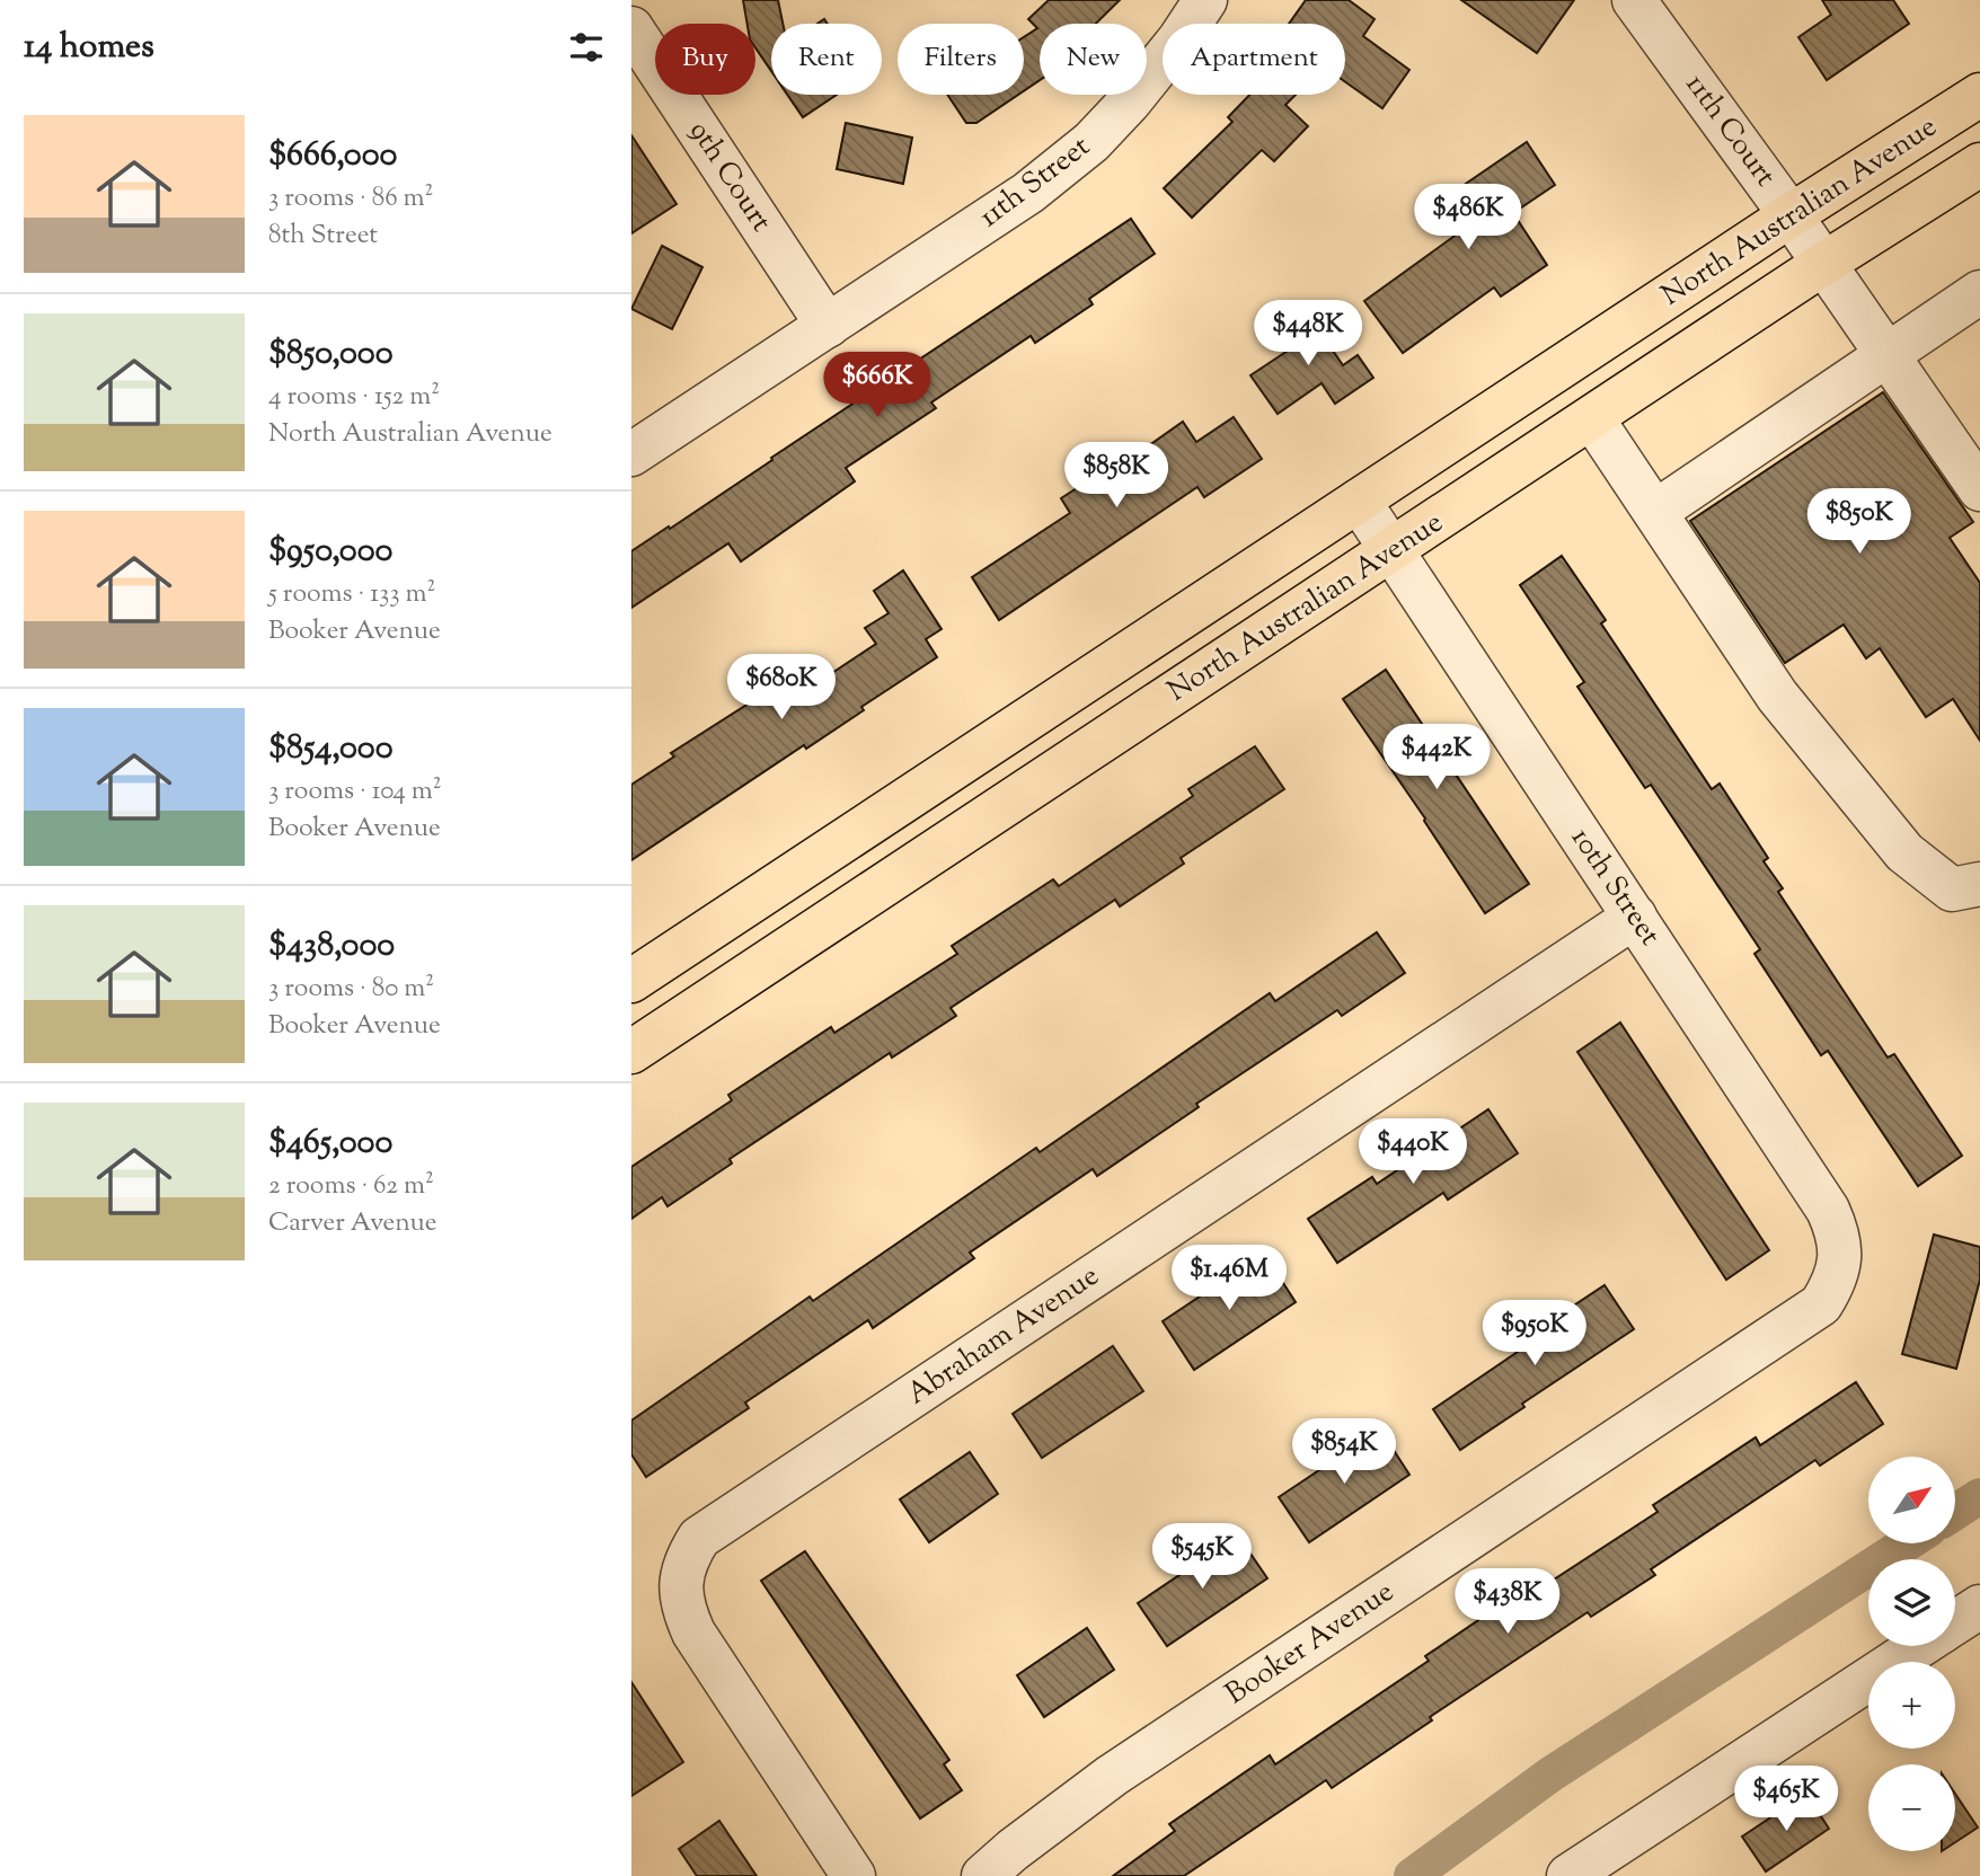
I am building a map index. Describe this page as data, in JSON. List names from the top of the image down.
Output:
{
  "streets": {
    "main road": ["North Australian Avenue"],
    "street": [
      "11th Court",
      "9th Court",
      "11th Street",
      "10th Street",
      "Abraham Avenue",
      "Booker Avenue"
    ]
  },
  "crossings": [
    ["11th Court", "North Australian Avenue"],
    ["9th Court", "11th Street"],
    ["North Australian Avenue", "10th Street"],
    ["10th Street", "Abraham Avenue"],
    ["10th Street", "Booker Avenue"]
  ],
  "north": "top right",
  "page": {
    "heading": "14 homes",
    "chip": [
      "Buy",
      "Rent",
      "Filters",
      "New",
      "Apartment"
    ],
    "list": [
      {
        "name": "$666,000",
        "note": "3 rooms · 86 m² · 8th Street"
      },
      {
        "name": "$850,000",
        "note": "4 rooms · 152 m² · North Australian Avenue"
      },
      {
        "name": "$950,000",
        "note": "5 rooms · 133 m² · Booker Avenue"
      },
      {
        "name": "$854,000",
        "note": "3 rooms · 104 m² · Booker Avenue"
      },
      {
        "name": "$438,000",
        "note": "3 rooms · 80 m² · Booker Avenue"
      },
      {
        "name": "$465,000",
        "note": "2 rooms · 62 m² · Carver Avenue"
      }
    ],
    "price": [
      "$486K",
      "$448K",
      "$666K",
      "$858K",
      "$850K",
      "$680K",
      "$442K",
      "$440K",
      "$1.46M",
      "$950K",
      "$854K",
      "$545K",
      "$438K",
      "$465K"
    ],
    "map_buttons": ["+", "−"]
  }
}
